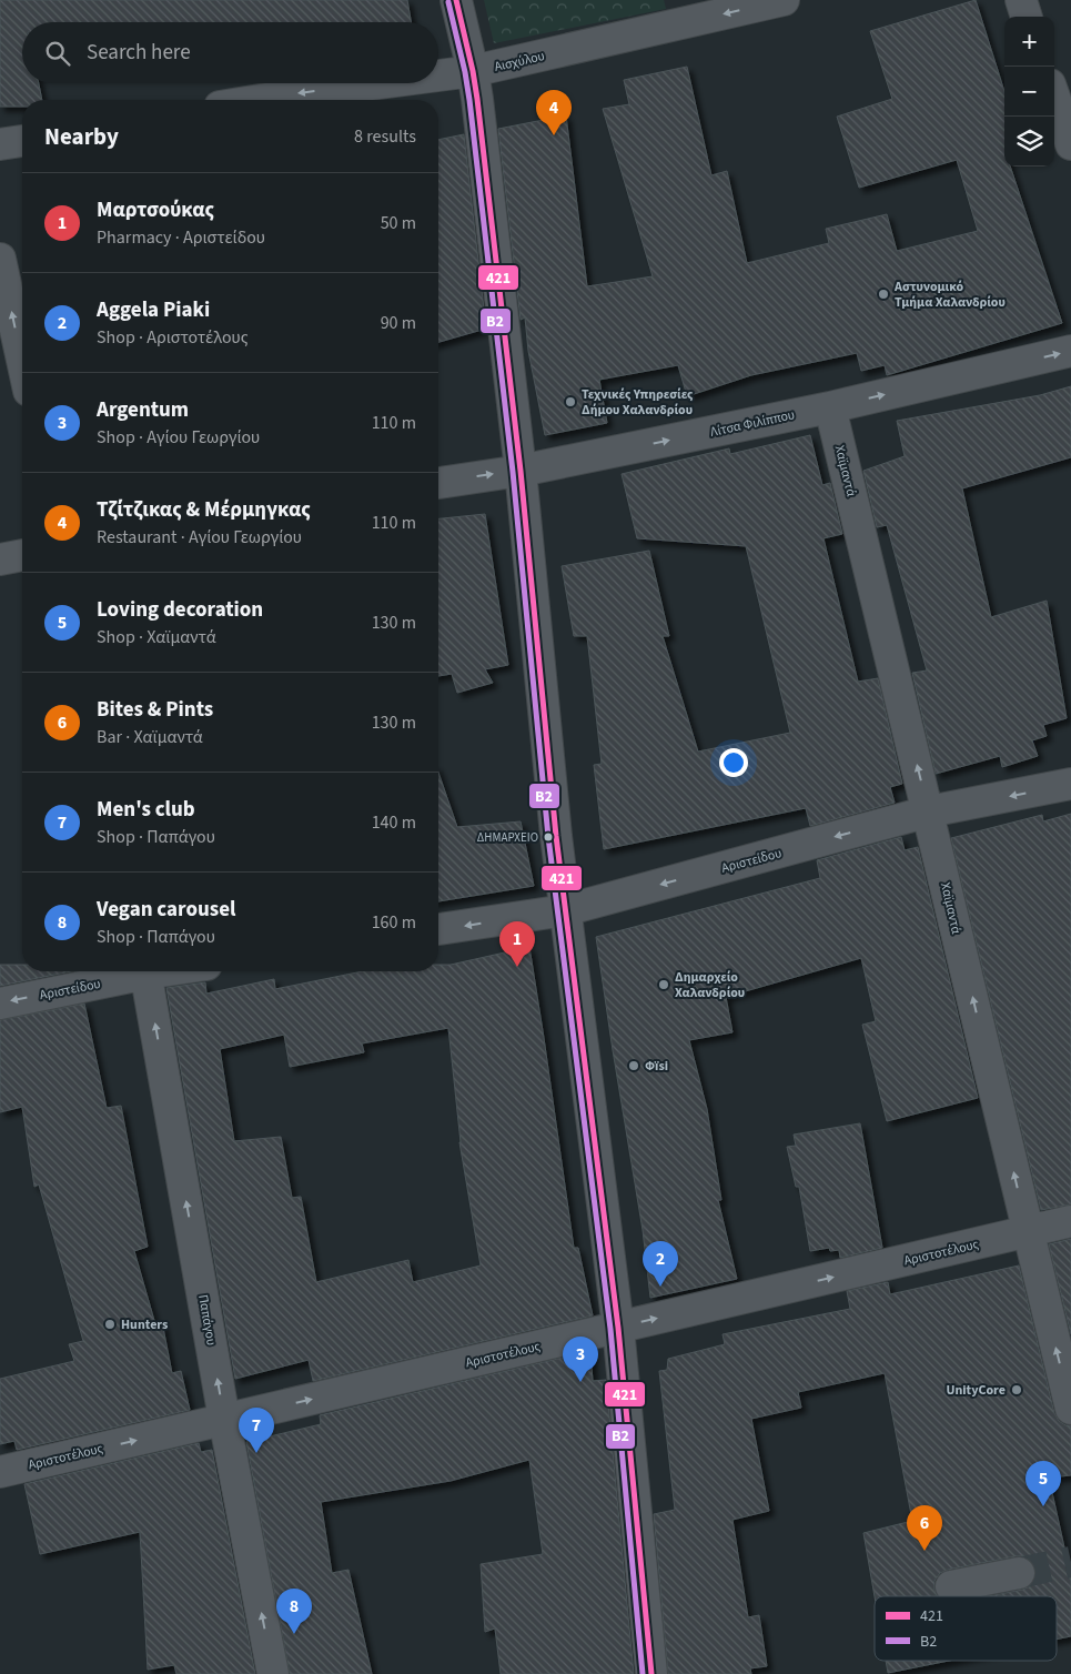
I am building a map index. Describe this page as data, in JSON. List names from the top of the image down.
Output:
{
  "streets": {
    "street": [
      "Αισχύλου",
      "Λίτσα Φιλίππου",
      "Χαϊμαντά",
      "Αριστείδου",
      "Αριστοτέλους",
      "Παπάγου"
    ]
  },
  "crossings": [
    ["Λίτσα Φιλίππου", "Χαϊμαντά"],
    ["Χαϊμαντά", "Αριστείδου"],
    ["Χαϊμαντά", "Αριστοτέλους"],
    ["Αριστοτέλους", "Παπάγου"]
  ],
  "one_way": [
    "Αισχύλου",
    "Λίτσα Φιλίππου",
    "Χαϊμαντά",
    "Αριστείδου",
    "Αριστοτέλους",
    "Παπάγου"
  ],
  "places": [
    "Αστυνομικό Τμήμα Χαλανδρίου",
    "Τεχνικές Υπηρεσίες Δήμου Χαλανδρίου",
    "ΔΗΜΑΡΧΕΙΟ",
    "Δημαρχείο Χαλανδρίου",
    "Φïsi",
    "Hunters",
    "UnityCore"
  ],
  "lines": ["transit line 421", "transit line Β2"],
  "legend": ["421", "Β2"],
  "page": {
    "map_buttons": ["+", "−"],
    "search": "Search here",
    "pins": [
      "4",
      "1",
      "2",
      "3",
      "7",
      "5",
      "6",
      "8"
    ],
    "heading": ["Nearby", "8 results"],
    "list": [
      {
        "mark": "1",
        "name": "Μαρτσούκας",
        "note": "Pharmacy · Αριστείδου",
        "value": "50 m"
      },
      {
        "mark": "2",
        "name": "Aggela Piaki",
        "note": "Shop · Αριστοτέλους",
        "value": "90 m"
      },
      {
        "mark": "3",
        "name": "Argentum",
        "note": "Shop · Αγίου Γεωργίου",
        "value": "110 m"
      },
      {
        "mark": "4",
        "name": "Τζίτζικας & Μέρμηγκας",
        "note": "Restaurant · Αγίου Γεωργίου",
        "value": "110 m"
      },
      {
        "mark": "5",
        "name": "Loving decoration",
        "note": "Shop · Χαϊμαντά",
        "value": "130 m"
      },
      {
        "mark": "6",
        "name": "Bites & Pints",
        "note": "Bar · Χαϊμαντά",
        "value": "130 m"
      },
      {
        "mark": "7",
        "name": "Men's club",
        "note": "Shop · Παπάγου",
        "value": "140 m"
      },
      {
        "mark": "8",
        "name": "Vegan carousel",
        "note": "Shop · Παπάγου",
        "value": "160 m"
      }
    ]
  }
}
